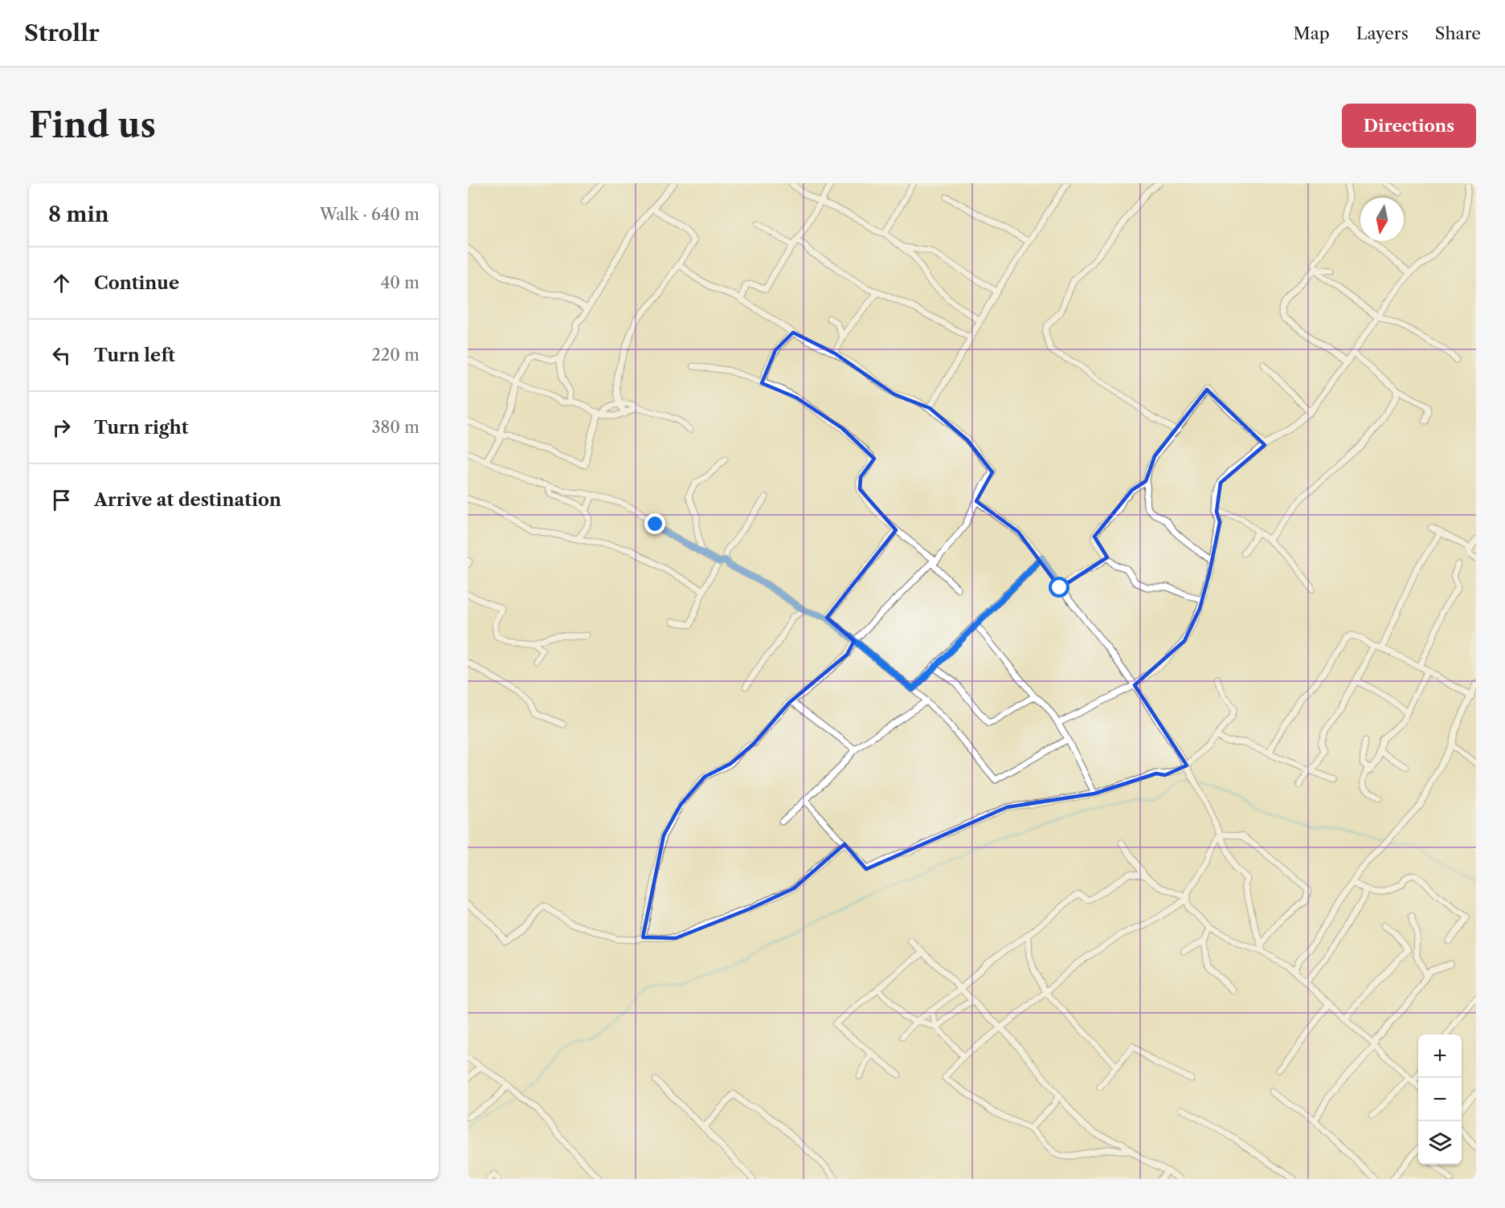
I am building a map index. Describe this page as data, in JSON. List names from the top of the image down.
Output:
{
  "north": "bottom",
  "page": {
    "header": "Strollr",
    "nav": ["Map", "Layers", "Share"],
    "buttons": "Directions",
    "title": "Find us",
    "heading": ["8 min", "Walk · 640 m"],
    "list": [
      ["Continue", "40 m"],
      ["Turn left", "220 m"],
      ["Turn right", "380 m"],
      "Arrive at destination"
    ],
    "map_buttons": ["+", "−"]
  }
}
